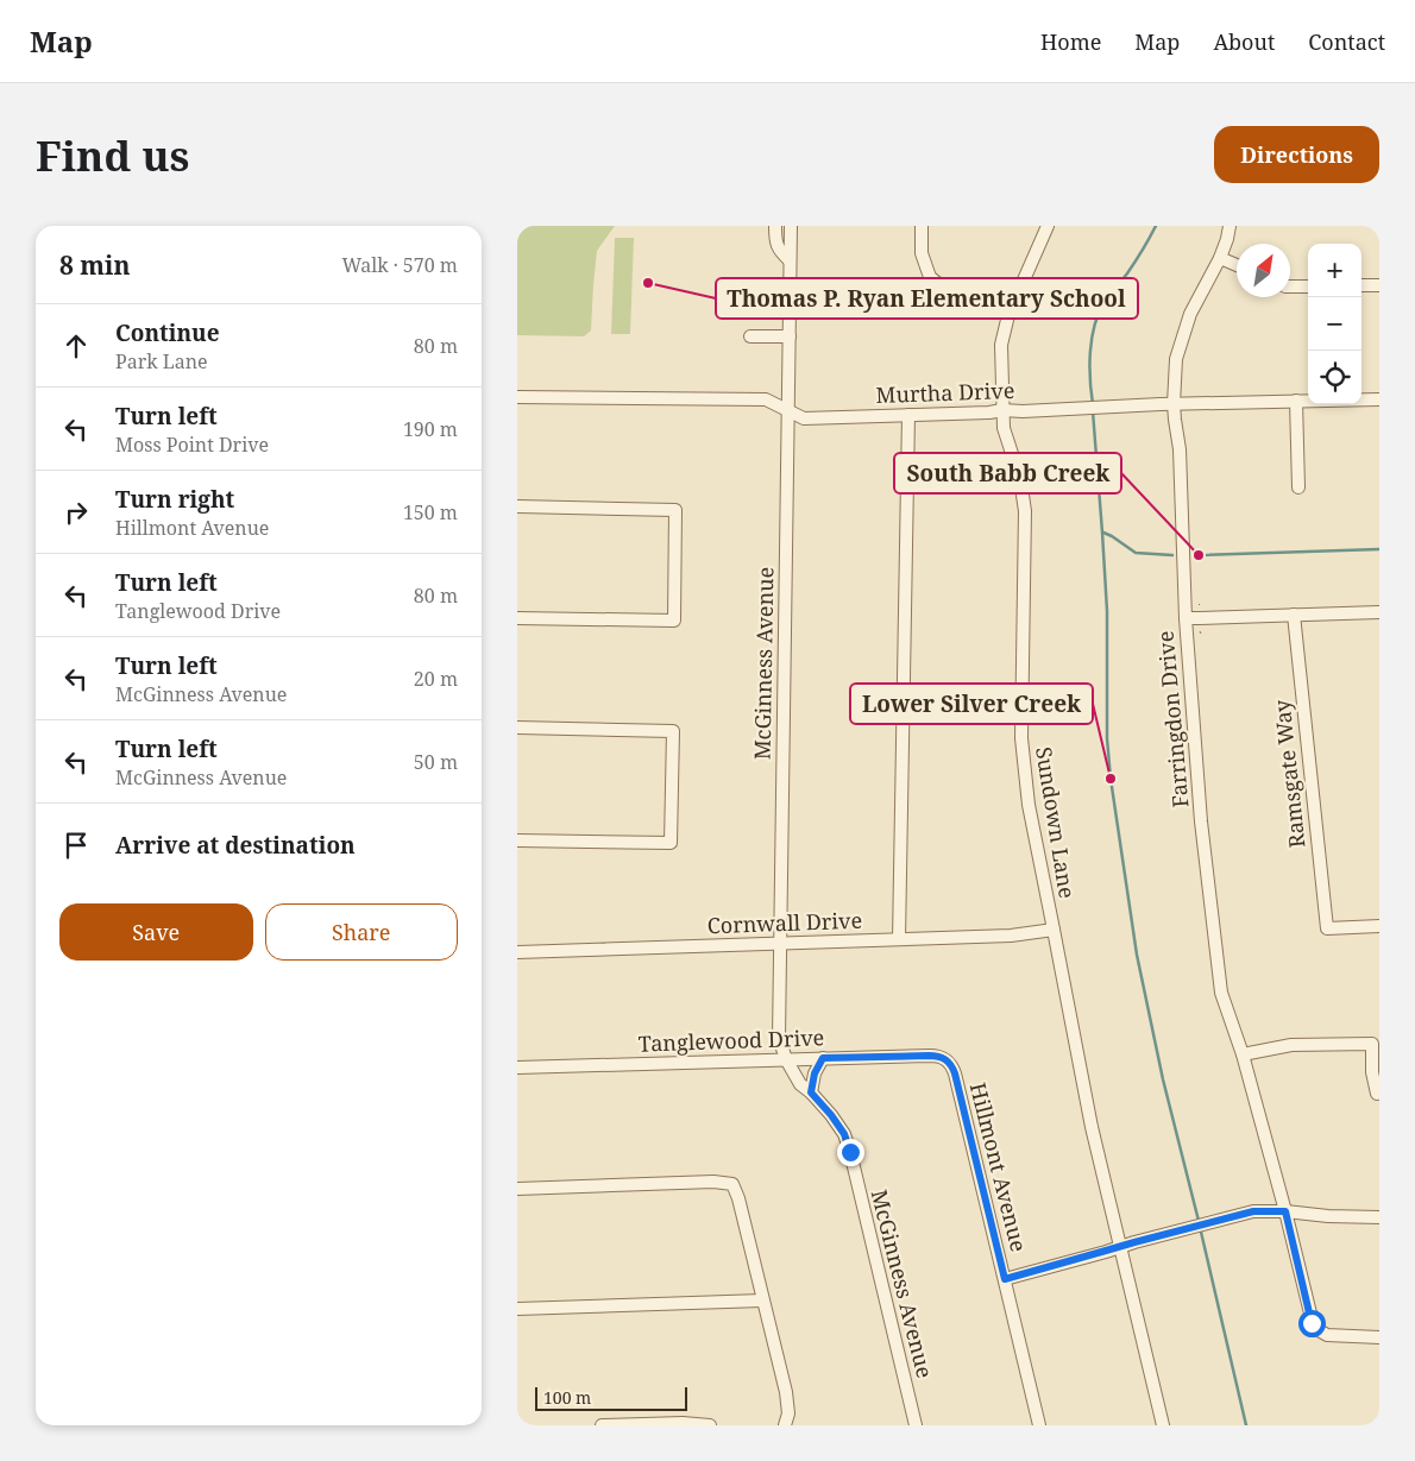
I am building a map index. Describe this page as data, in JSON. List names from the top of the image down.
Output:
{
  "streets": {
    "street": [
      "Murtha Drive",
      "McGinness Avenue",
      "Farringdon Drive",
      "Ramsgate Way",
      "Sundown Lane",
      "Cornwall Drive",
      "Tanglewood Drive",
      "Hillmont Avenue"
    ]
  },
  "crossings": [
    ["Murtha Drive", "McGinness Avenue"],
    ["Murtha Drive", "Farringdon Drive"],
    ["Murtha Drive", "Sundown Lane"],
    ["McGinness Avenue", "Cornwall Drive"],
    ["McGinness Avenue", "Tanglewood Drive"],
    ["Sundown Lane", "Cornwall Drive"],
    ["Tanglewood Drive", "Hillmont Avenue"]
  ],
  "places": ["Thomas P. Ryan Elementary School", "South Babb Creek", "Lower Silver Creek"],
  "scale_bar": "100 m",
  "north": "top right",
  "page": {
    "header": "Map",
    "nav": [
      "Home",
      "Map",
      "About",
      "Contact"
    ],
    "buttons": [
      "Directions",
      ["Save", "Share"]
    ],
    "title": "Find us",
    "heading": ["8 min", "Walk · 570 m"],
    "map_buttons": ["+", "−"],
    "list": [
      ["Continue", "Park Lane", "80 m"],
      ["Turn left", "Moss Point Drive", "190 m"],
      ["Turn right", "Hillmont Avenue", "150 m"],
      ["Turn left", "Tanglewood Drive", "80 m"],
      ["Turn left", "McGinness Avenue", "20 m"],
      ["Turn left", "McGinness Avenue", "50 m"],
      "Arrive at destination"
    ],
    "scale": "100 m"
  }
}
